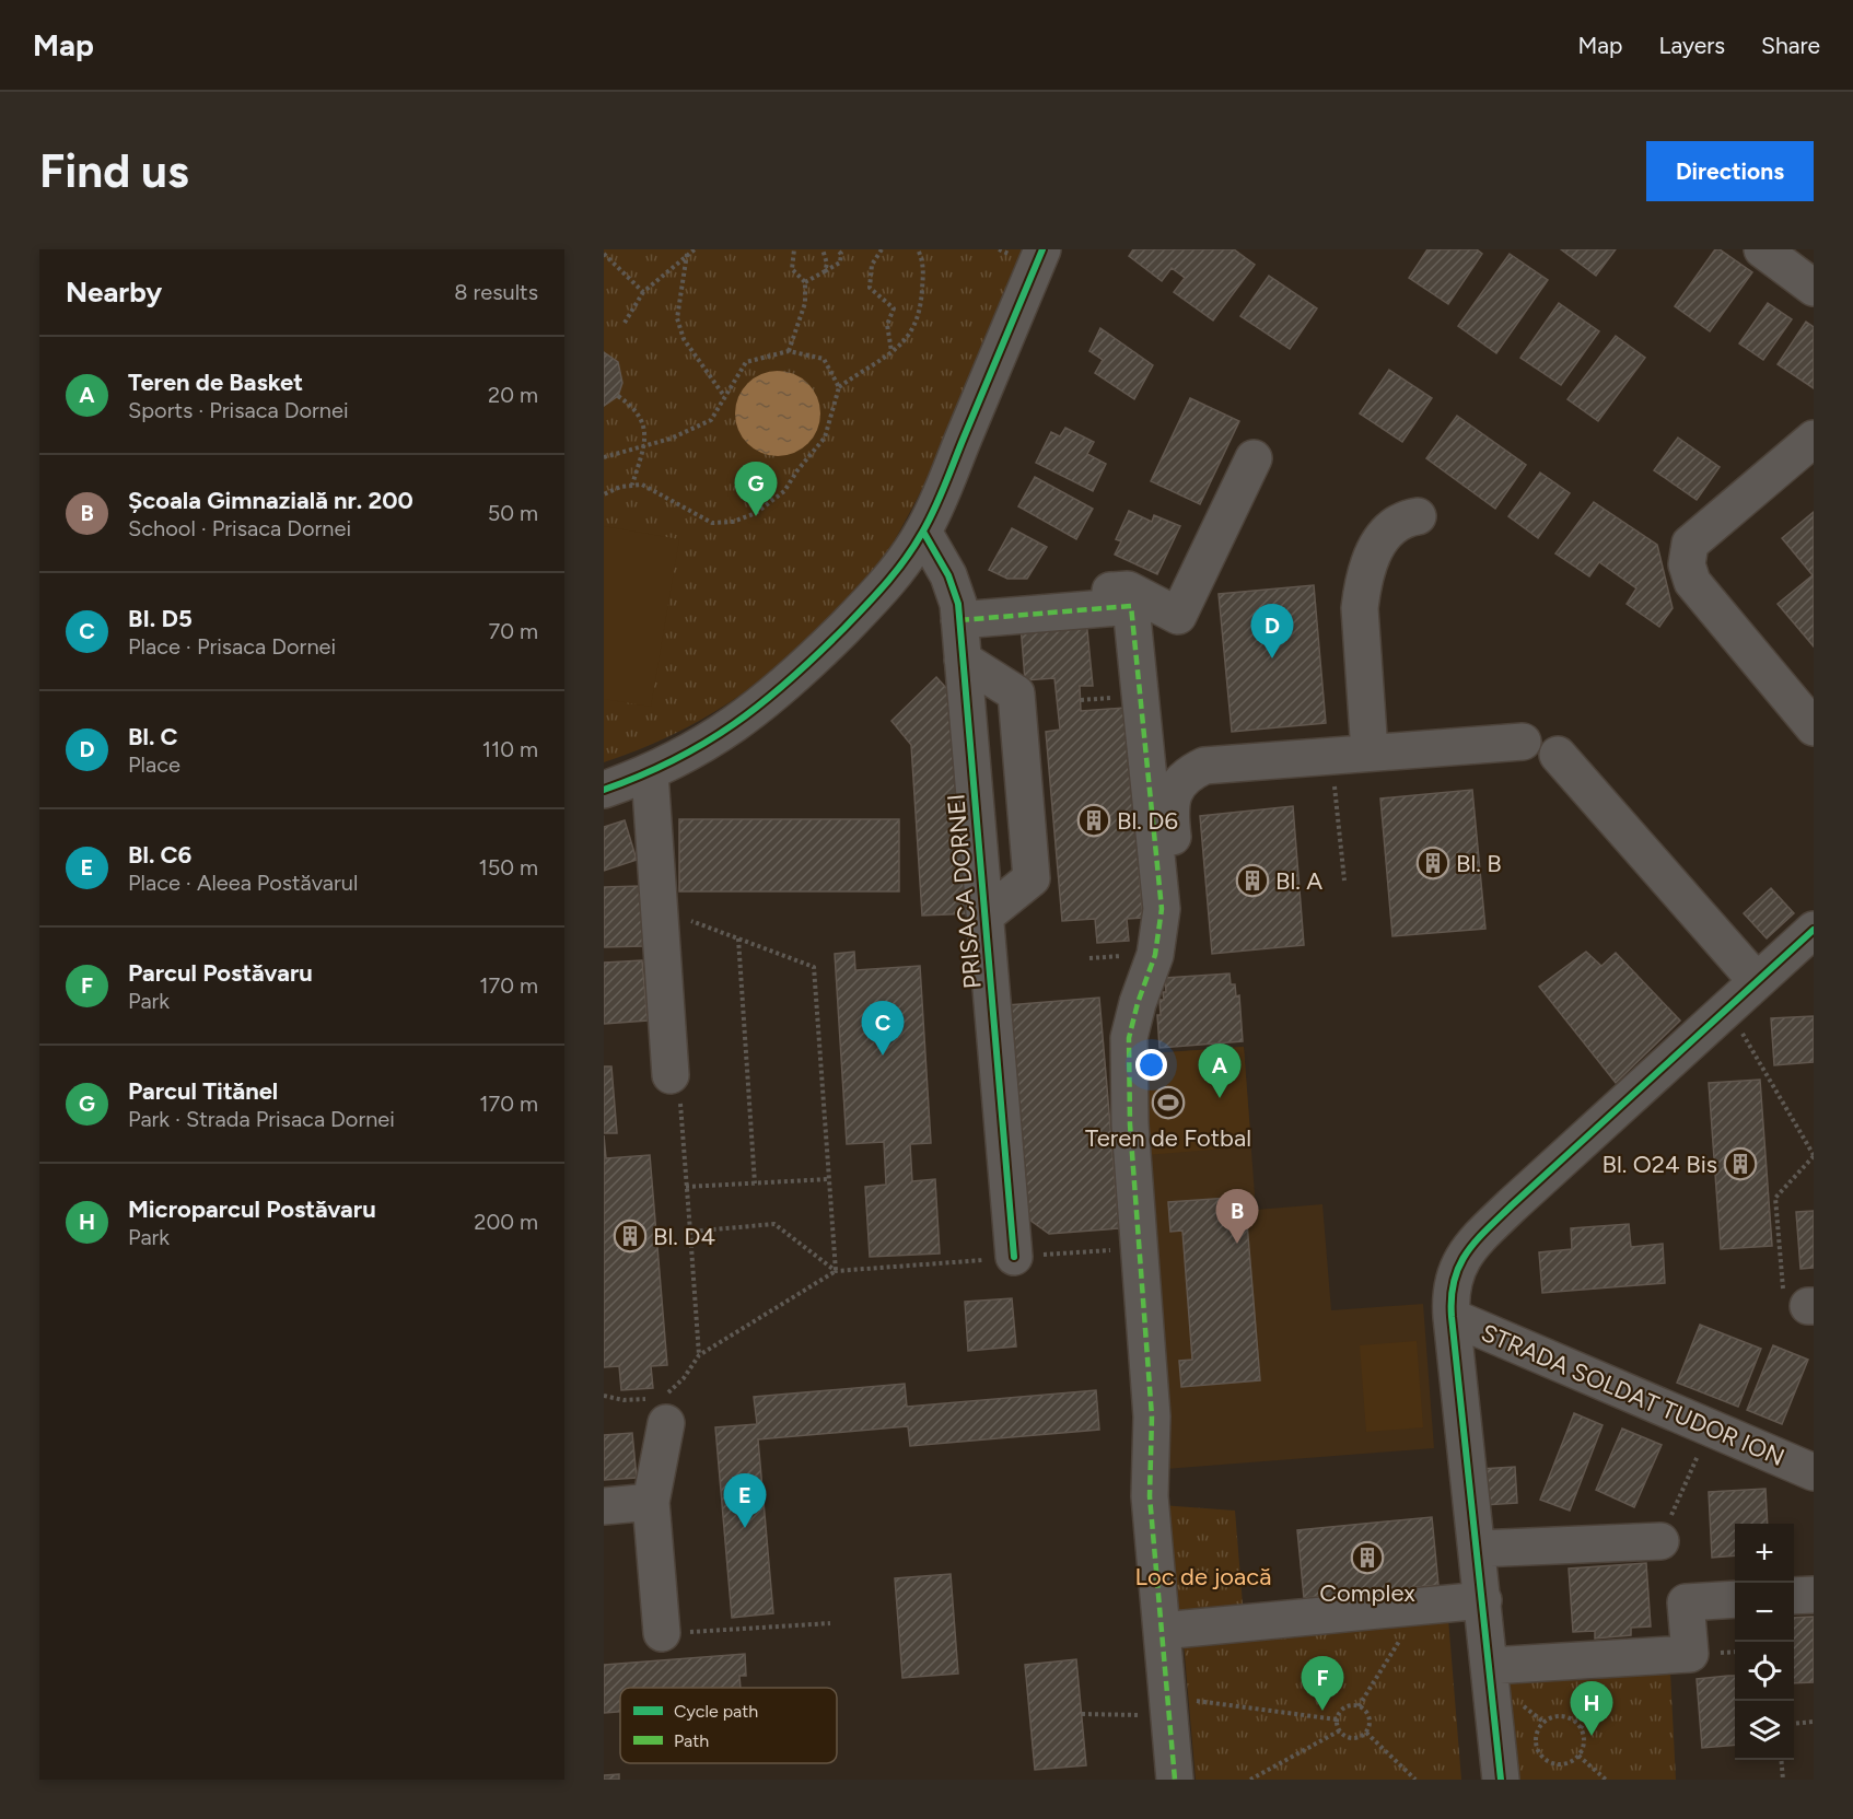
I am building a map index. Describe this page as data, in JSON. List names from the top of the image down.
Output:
{
  "streets": {
    "street": ["PRISACA DORNEI", "STRADA SOLDAT TUDOR ION"]
  },
  "parks": ["Loc de joacă"],
  "places": {
    "building": [
      "Bl. D6",
      "Bl. B",
      "Bl. A",
      "Bl. O24 Bis",
      "Bl. D4",
      "Complex"
    ],
    "sports": ["Teren de Fotbal"]
  },
  "legend": ["Cycle path", "Path"],
  "page": {
    "header": "Map",
    "nav": ["Map", "Layers", "Share"],
    "buttons": "Directions",
    "title": "Find us",
    "heading": ["Nearby", "8 results"],
    "list": [
      {
        "mark": "A",
        "name": "Teren de Basket",
        "note": "Sports · Prisaca Dornei",
        "value": "20 m"
      },
      {
        "mark": "B",
        "name": "Școala Gimnazială nr. 200",
        "note": "School · Prisaca Dornei",
        "value": "50 m"
      },
      {
        "mark": "C",
        "name": "BI. D5",
        "note": "Place · Prisaca Dornei",
        "value": "70 m"
      },
      {
        "mark": "D",
        "name": "Bl. C",
        "note": "Place",
        "value": "110 m"
      },
      {
        "mark": "E",
        "name": "Bl. C6",
        "note": "Place · Aleea Postăvarul",
        "value": "150 m"
      },
      {
        "mark": "F",
        "name": "Parcul Postăvaru",
        "note": "Park",
        "value": "170 m"
      },
      {
        "mark": "G",
        "name": "Parcul Titănel",
        "note": "Park · Strada Prisaca Dornei",
        "value": "170 m"
      },
      {
        "mark": "H",
        "name": "Microparcul Postăvaru",
        "note": "Park",
        "value": "200 m"
      }
    ],
    "pins": [
      "G",
      "D",
      "C",
      "A",
      "B",
      "E",
      "F",
      "H"
    ],
    "map_buttons": ["+", "−"]
  }
}
